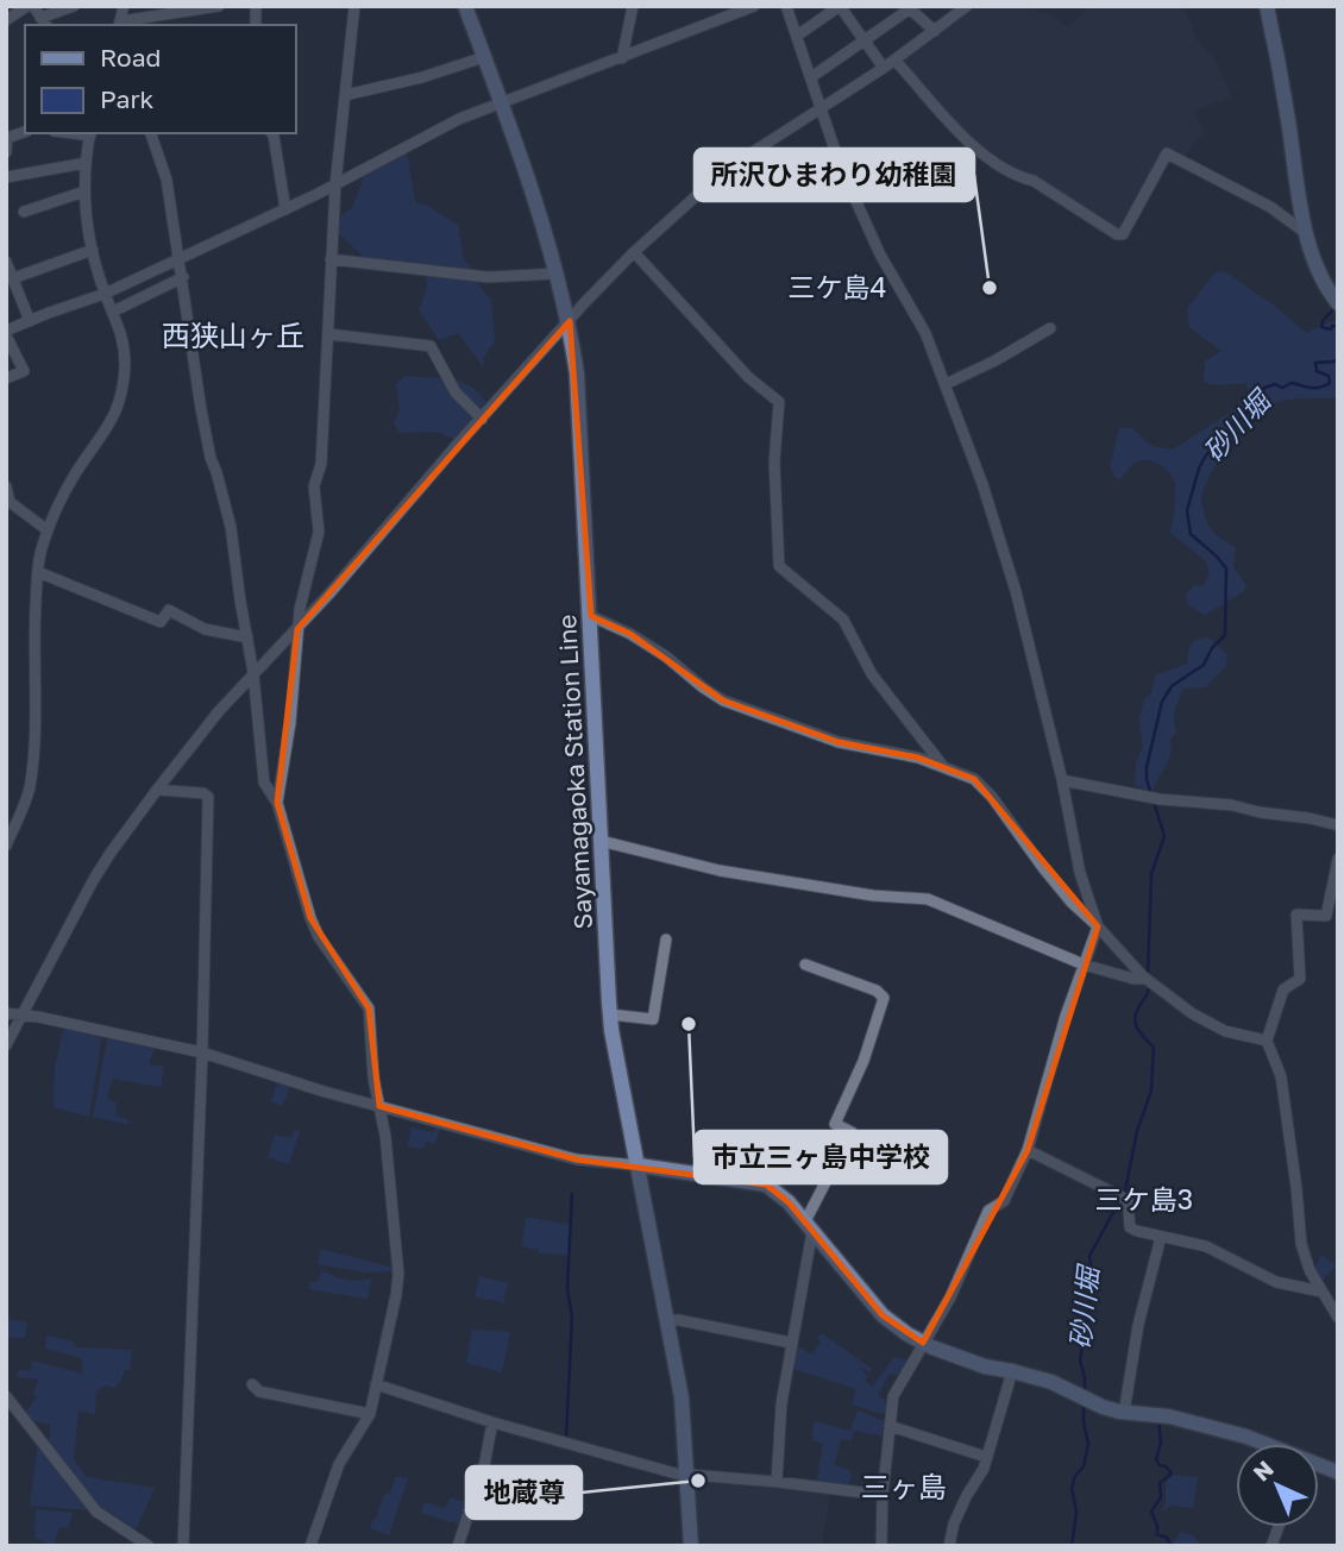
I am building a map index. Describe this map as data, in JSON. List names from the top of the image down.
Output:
{
  "streets": {
    "main road": ["Sayamagaoka Station Line"]
  },
  "districts": [
    "三ケ島4",
    "西狭山ヶ丘",
    "三ケ島3",
    "三ヶ島"
  ],
  "water": ["砂川堀"],
  "places": ["所沢ひまわり幼稚園", "市立三ヶ島中学校", "地蔵尊"],
  "legend": ["Road", "Park"],
  "north": "top left"
}
